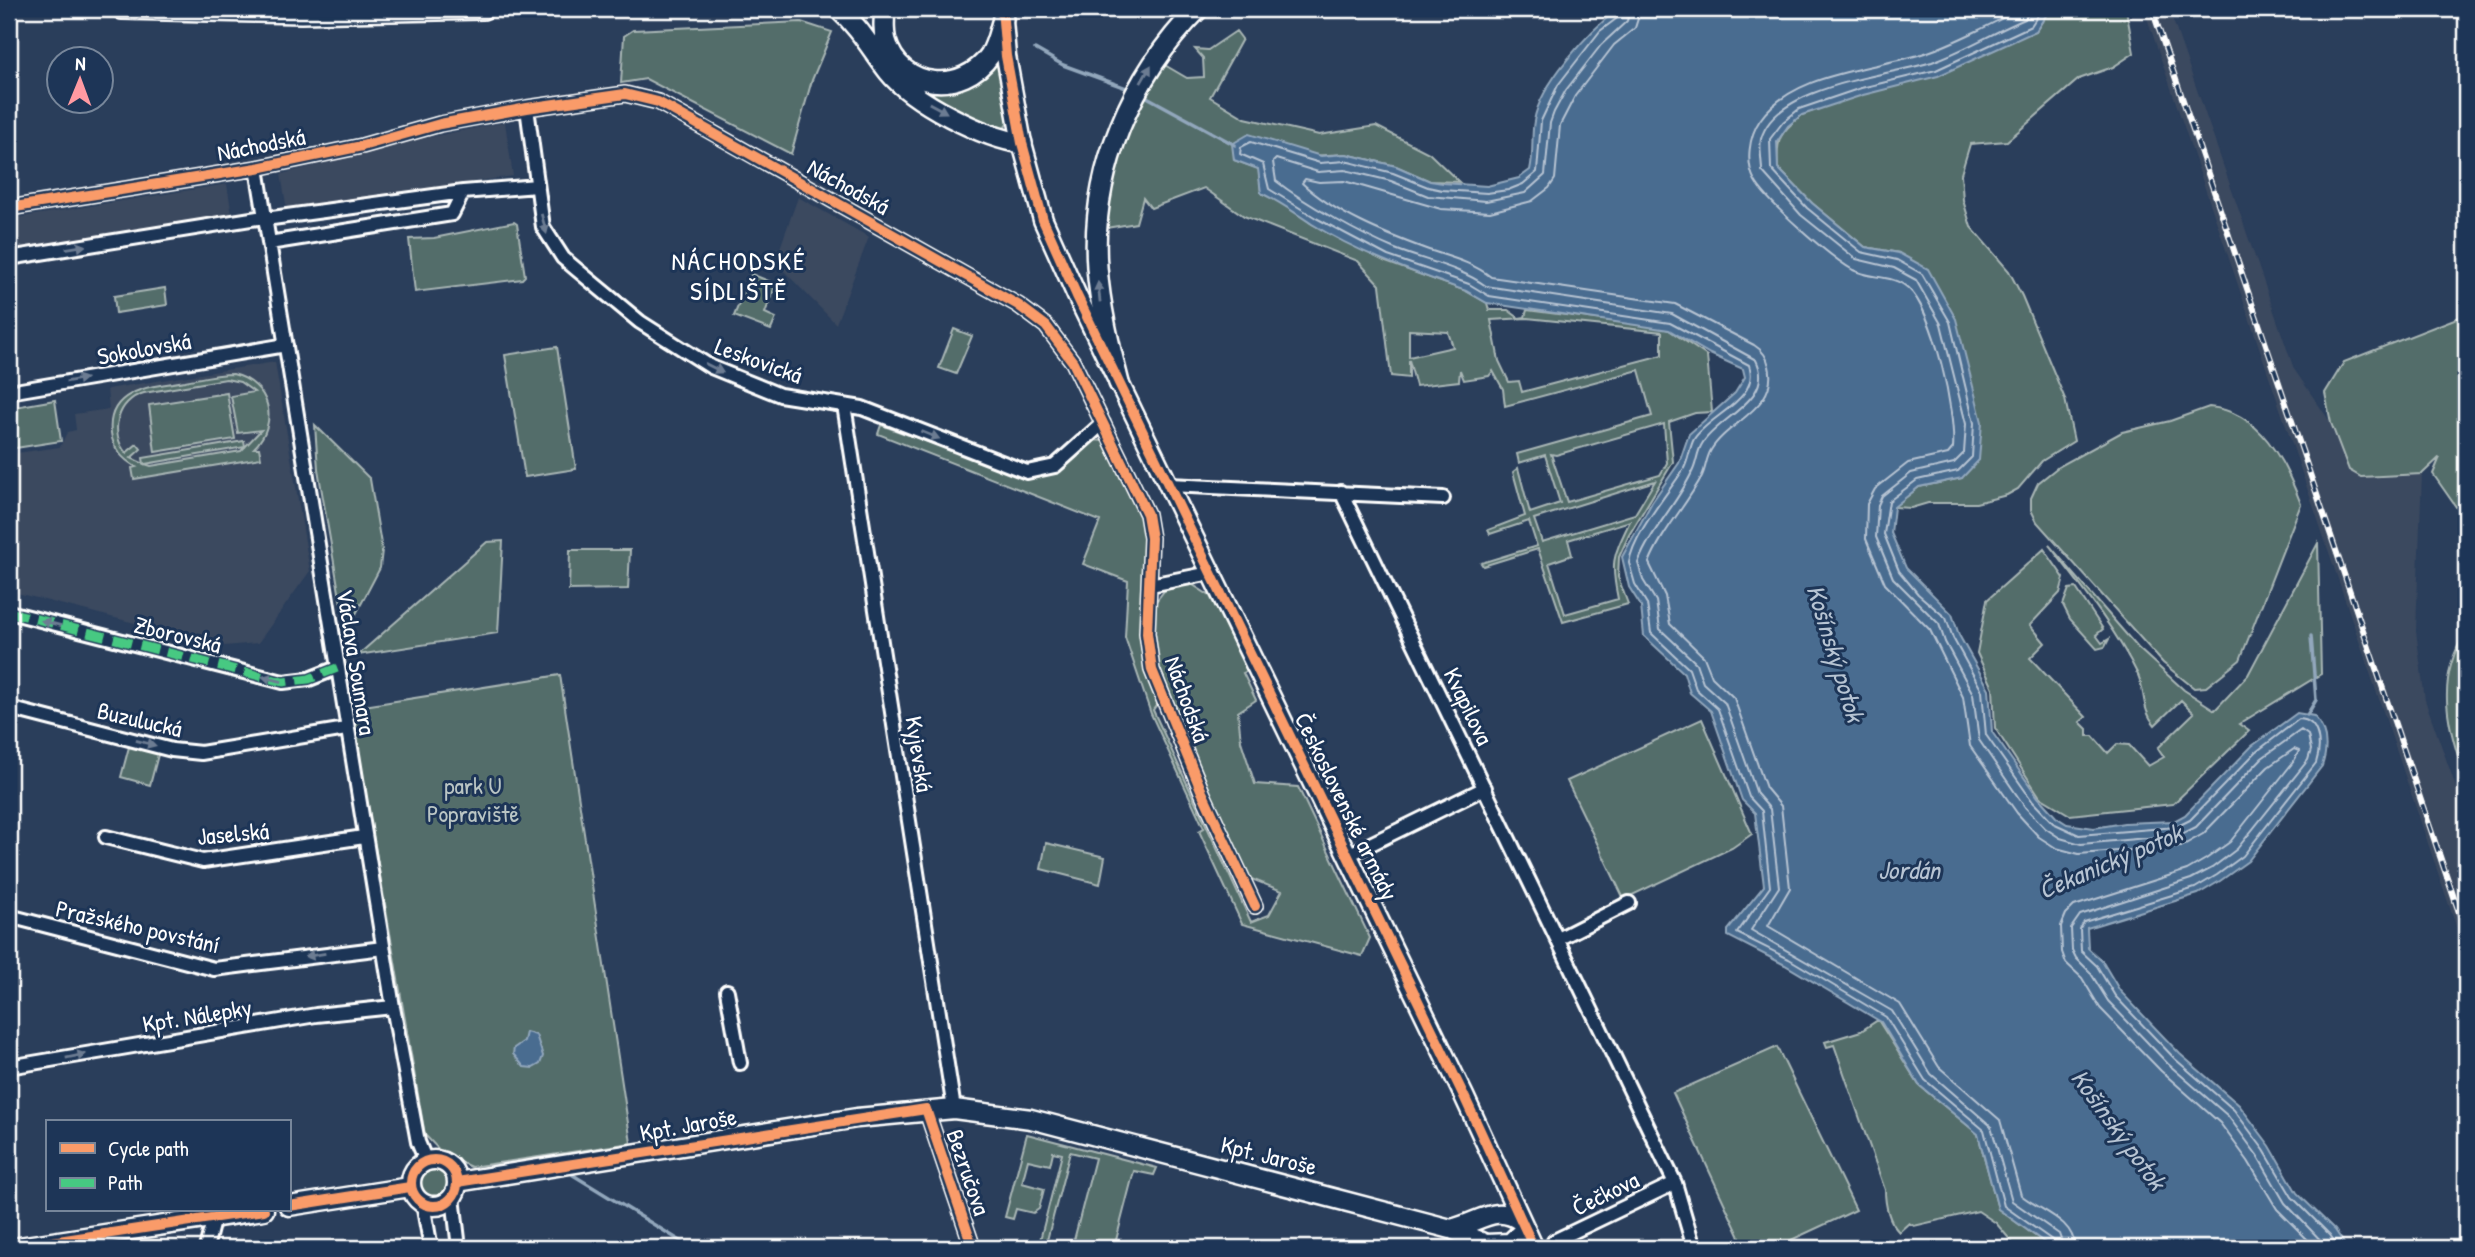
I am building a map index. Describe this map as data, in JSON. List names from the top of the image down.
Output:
{
  "streets": {
    "street": [
      "Náchodská",
      "Sokolovská",
      "Leskovická",
      "Zborovská",
      "Václava Soumara",
      "Kvapilova",
      "Buzulucká",
      "Kyjevská",
      "Československé armády",
      "Jaselská",
      "Pražského povstání",
      "Kpt. Nálepky",
      "Kpt. Jaroše",
      "Bezručova",
      "Čečkova"
    ]
  },
  "crossings": [
    ["Náchodská", "Leskovická"],
    ["Náchodská", "Václava Soumara"],
    ["Sokolovská", "Václava Soumara"],
    ["Leskovická", "Kyjevská"],
    ["Zborovská", "Václava Soumara"],
    ["Václava Soumara", "Buzulucká"],
    ["Václava Soumara", "Jaselská"],
    ["Václava Soumara", "Pražského povstání"],
    ["Václava Soumara", "Kpt. Nálepky"],
    ["Václava Soumara", "Kpt. Jaroše"],
    ["Kvapilova", "Čečkova"],
    ["Kyjevská", "Kpt. Jaroše"],
    ["Československé armády", "Kpt. Jaroše"],
    ["Kpt. Jaroše", "Bezručova"]
  ],
  "one_way": [
    "Sokolovská",
    "Leskovická",
    "Zborovská",
    "Buzulucká",
    "Pražského povstání",
    "Kpt. Nálepky"
  ],
  "districts": ["NÁCHODSKÉ SÍDLIŠTĚ"],
  "water": ["Košínský potok", "Čekanický potok", "Jordán"],
  "parks": ["park U Popraviště"],
  "legend": ["Cycle path", "Path"],
  "north": "top"
}
